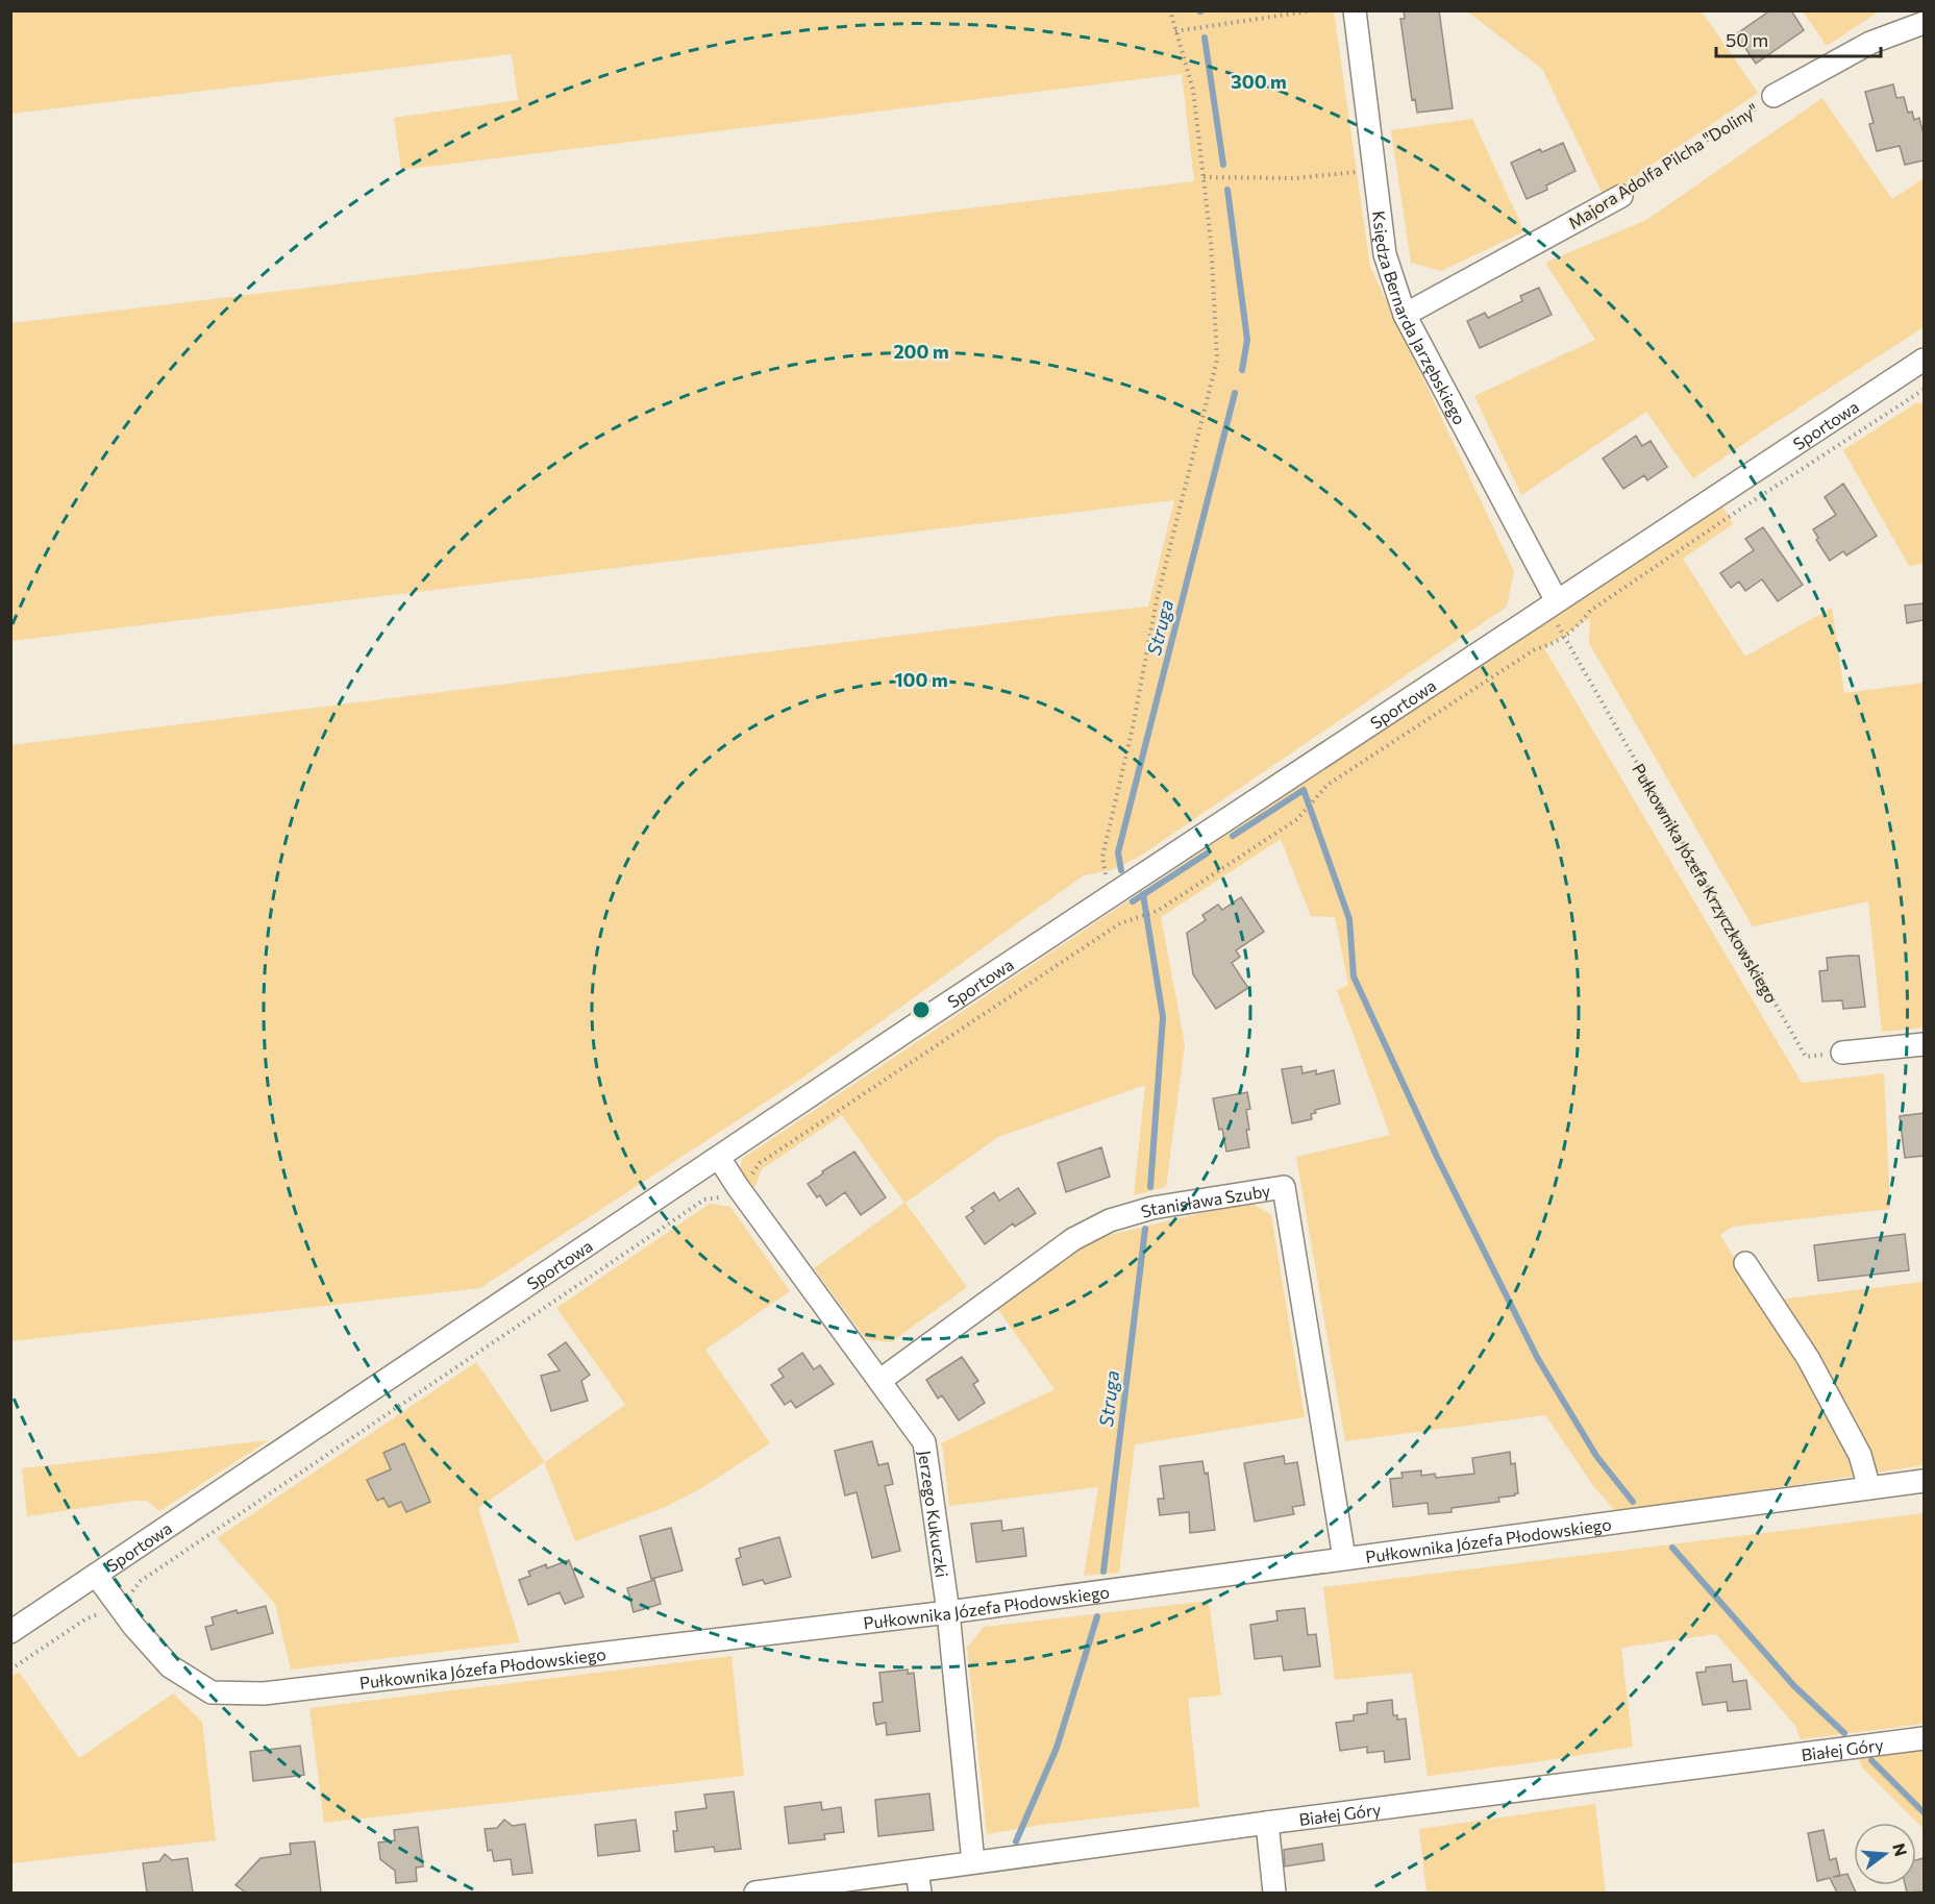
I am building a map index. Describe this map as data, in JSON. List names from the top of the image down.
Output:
{
  "streets": {
    "street": [
      "Majora Adolfa Pilcha \"Doliny\"",
      "Księdza Bernarda Jarzębskiego",
      "Sportowa",
      "Stanisława Szuby",
      "Jerzego Kukuczki",
      "Pułkownika Józefa Płodowskiego",
      "Białej Góry"
    ],
    "path": ["Pułkownika Józefa Krzyczkowskiego"]
  },
  "crossings": [
    ["Majora Adolfa Pilcha \"Doliny\"", "Księdza Bernarda Jarzębskiego"],
    ["Księdza Bernarda Jarzębskiego", "Sportowa"],
    ["Księdza Bernarda Jarzębskiego", "Pułkownika Józefa Krzyczkowskiego"],
    ["Sportowa", "Pułkownika Józefa Krzyczkowskiego"],
    ["Sportowa", "Jerzego Kukuczki"],
    ["Sportowa", "Pułkownika Józefa Płodowskiego"],
    ["Stanisława Szuby", "Jerzego Kukuczki"],
    ["Stanisława Szuby", "Pułkownika Józefa Płodowskiego"],
    ["Jerzego Kukuczki", "Pułkownika Józefa Płodowskiego"],
    ["Jerzego Kukuczki", "Białej Góry"]
  ],
  "water": ["Struga"],
  "scale_bar": "50 m",
  "north": "right",
  "rings": ["300 m", "200 m", "100 m"]
}
